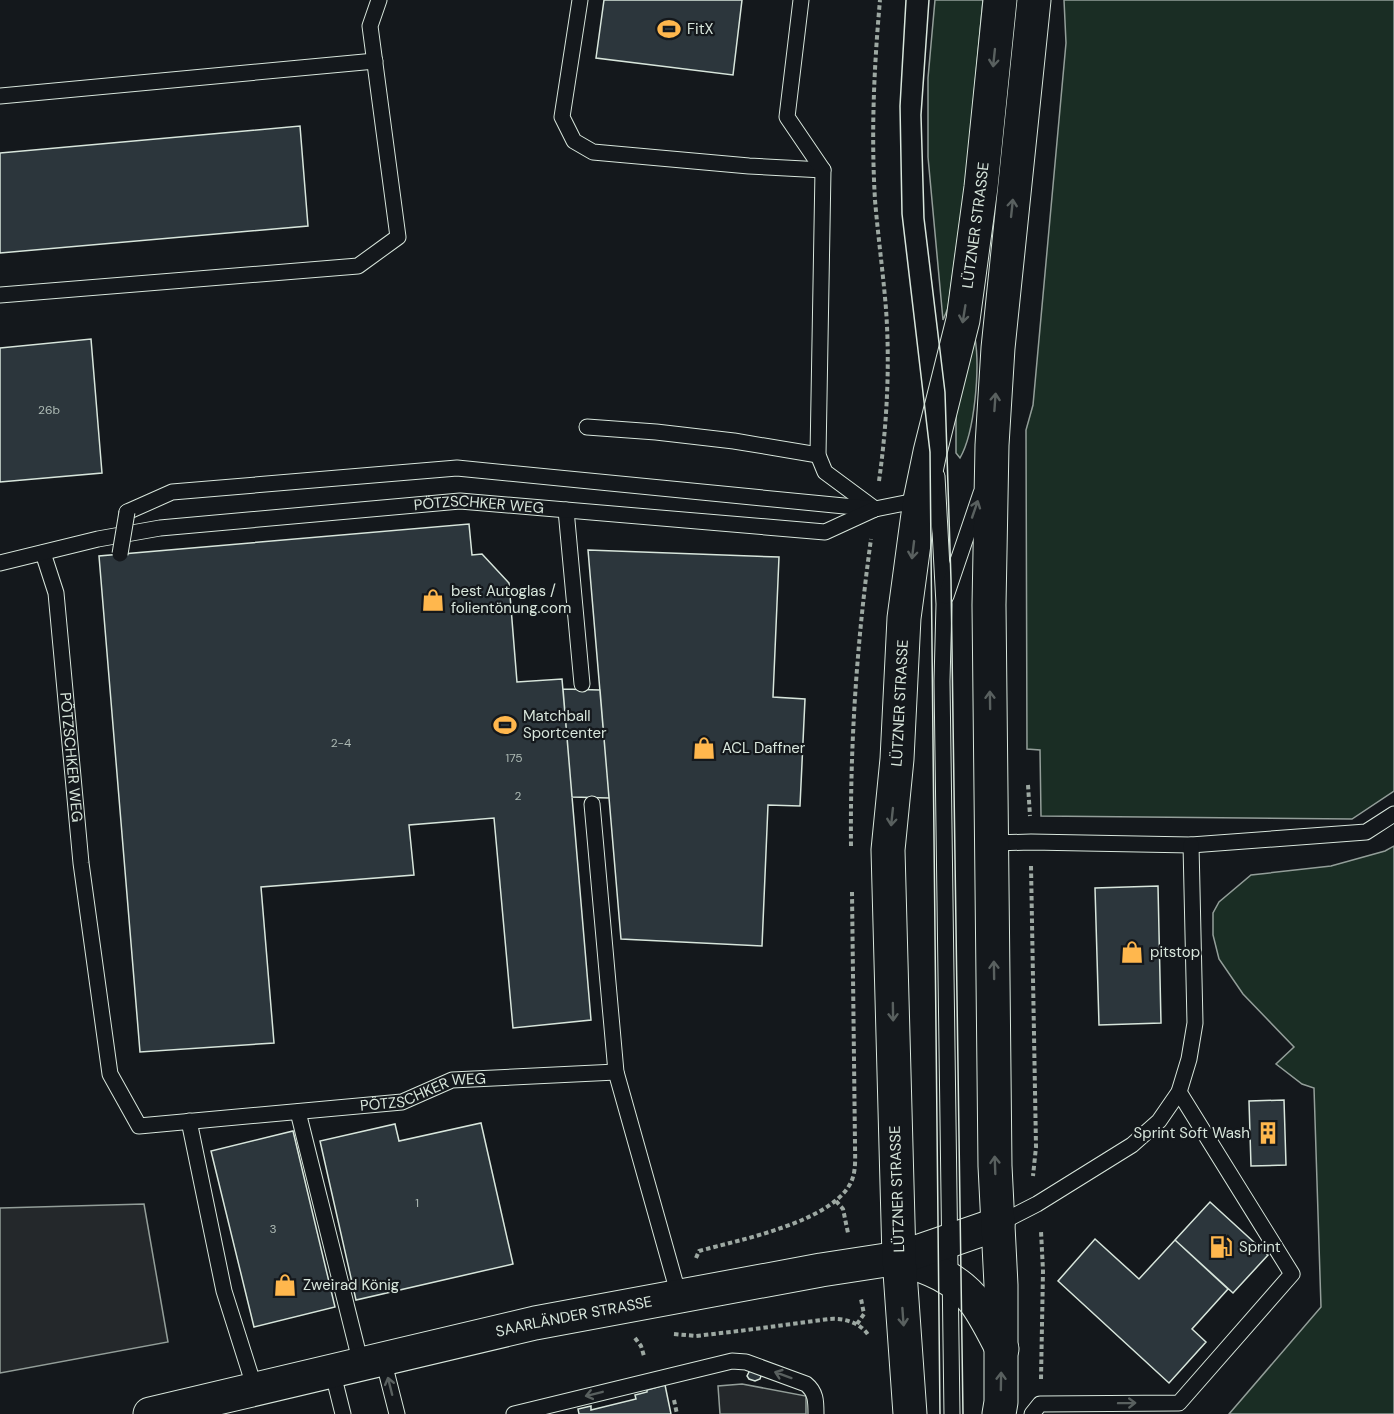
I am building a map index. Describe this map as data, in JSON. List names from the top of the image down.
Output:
{
  "streets": {
    "main road": ["LÜTZNER STRASSE", "SAARLÄNDER STRASSE"],
    "lane": ["PÖTZSCHKER WEG"]
  },
  "crossings": [
    ["LÜTZNER STRASSE", "PÖTZSCHKER WEG"],
    ["LÜTZNER STRASSE", "SAARLÄNDER STRASSE"]
  ],
  "places": {
    "sports": ["FitX", "Matchball Sportcenter"],
    "shop": [
      "best Autoglas / folientönung.com",
      "ACL Daffner",
      "pitstop",
      "Zweirad König"
    ],
    "building": ["Sprint Soft Wash"],
    "fuel station": ["Sprint"]
  },
  "house_numbers": [
    "26b",
    "2-4",
    "175",
    "2",
    "1",
    "3"
  ]
}
